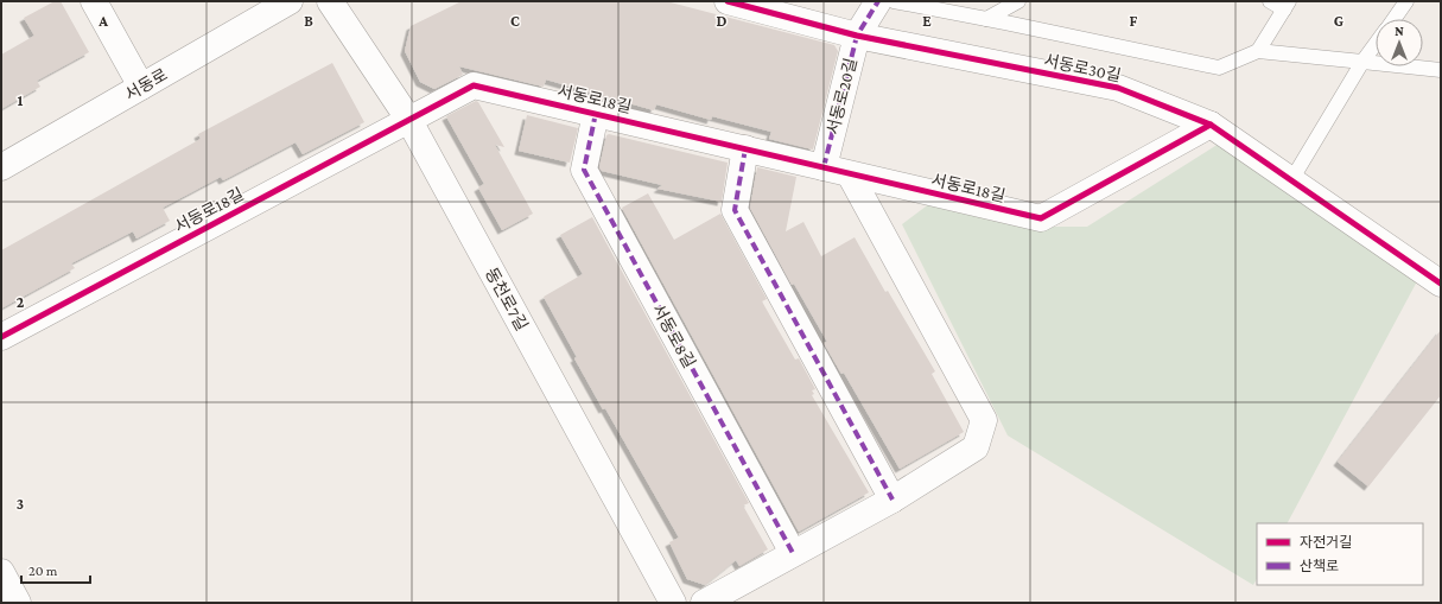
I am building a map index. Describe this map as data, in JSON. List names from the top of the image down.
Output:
{
  "streets": {
    "street": [
      "서동로30길",
      "서동로",
      "서동로20길",
      "서동로18길",
      "동천로7길",
      "서동로8길"
    ]
  },
  "crossings": [
    ["서동로30길", "서동로20길"],
    ["서동로30길", "서동로18길"],
    ["서동로20길", "서동로18길"],
    ["서동로18길", "동천로7길"],
    ["서동로18길", "서동로8길"]
  ],
  "legend": ["자전거길", "산책로"],
  "scale_bar": "20 m",
  "north": "top",
  "grid": {
    "columns": [
      "A",
      "B",
      "C",
      "D",
      "E",
      "F",
      "G"
    ],
    "rows": ["1", "2", "3"]
  }
}
